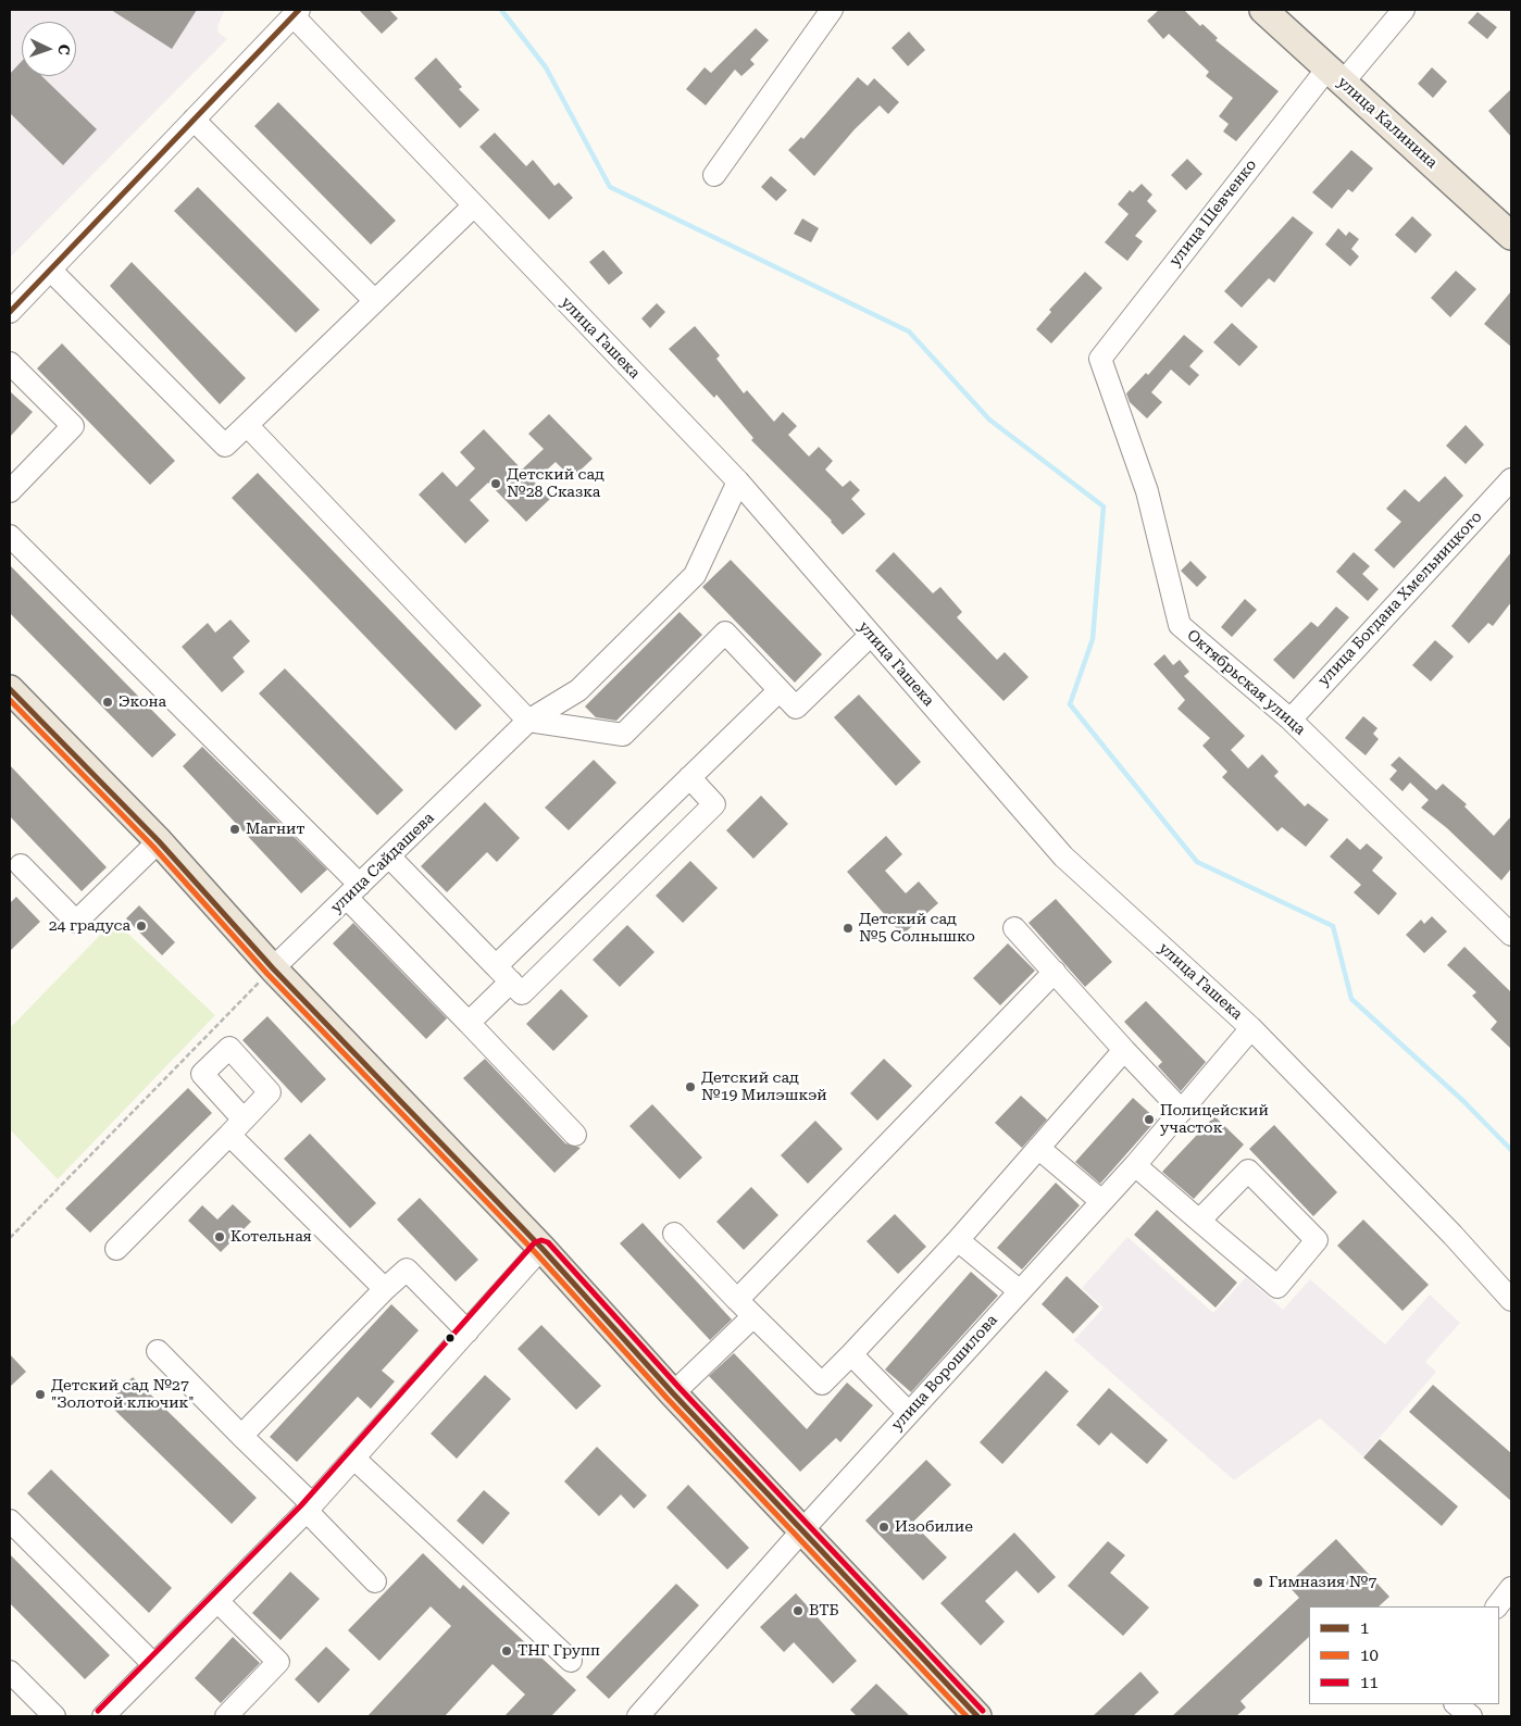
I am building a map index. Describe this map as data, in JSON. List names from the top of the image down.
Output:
{
  "streets": {
    "main road": ["улица Калинина"],
    "street": [
      "улица Шевченко",
      "улица Гашека",
      "улица Богдана Хмельницкого",
      "Октябрьская улица",
      "улица Сайдашева",
      "улица Ворошилова"
    ]
  },
  "crossings": [
    ["улица Калинина", "улица Шевченко"],
    ["улица Шевченко", "Октябрьская улица"],
    ["улица Гашека", "улица Сайдашева"],
    ["улица Гашека", "улица Ворошилова"],
    ["улица Богдана Хмельницкого", "Октябрьская улица"]
  ],
  "places": [
    "Детский сад №28 Сказка",
    "Экона",
    "Магнит",
    "24 градуса",
    "Детский сад №5 Солнышко",
    "Детский сад №19 Милэшкэй",
    "Полицейский участок",
    "Котельная",
    "Детский сад №27 \"Золотой ключик\"",
    "Изобилие",
    "Гимназия №7",
    "ВТБ",
    "ТНГ Групп"
  ],
  "lines": ["transit line 1", "transit line 10", "transit line 11"],
  "legend": ["1", "10", "11"],
  "north": "right"
}
